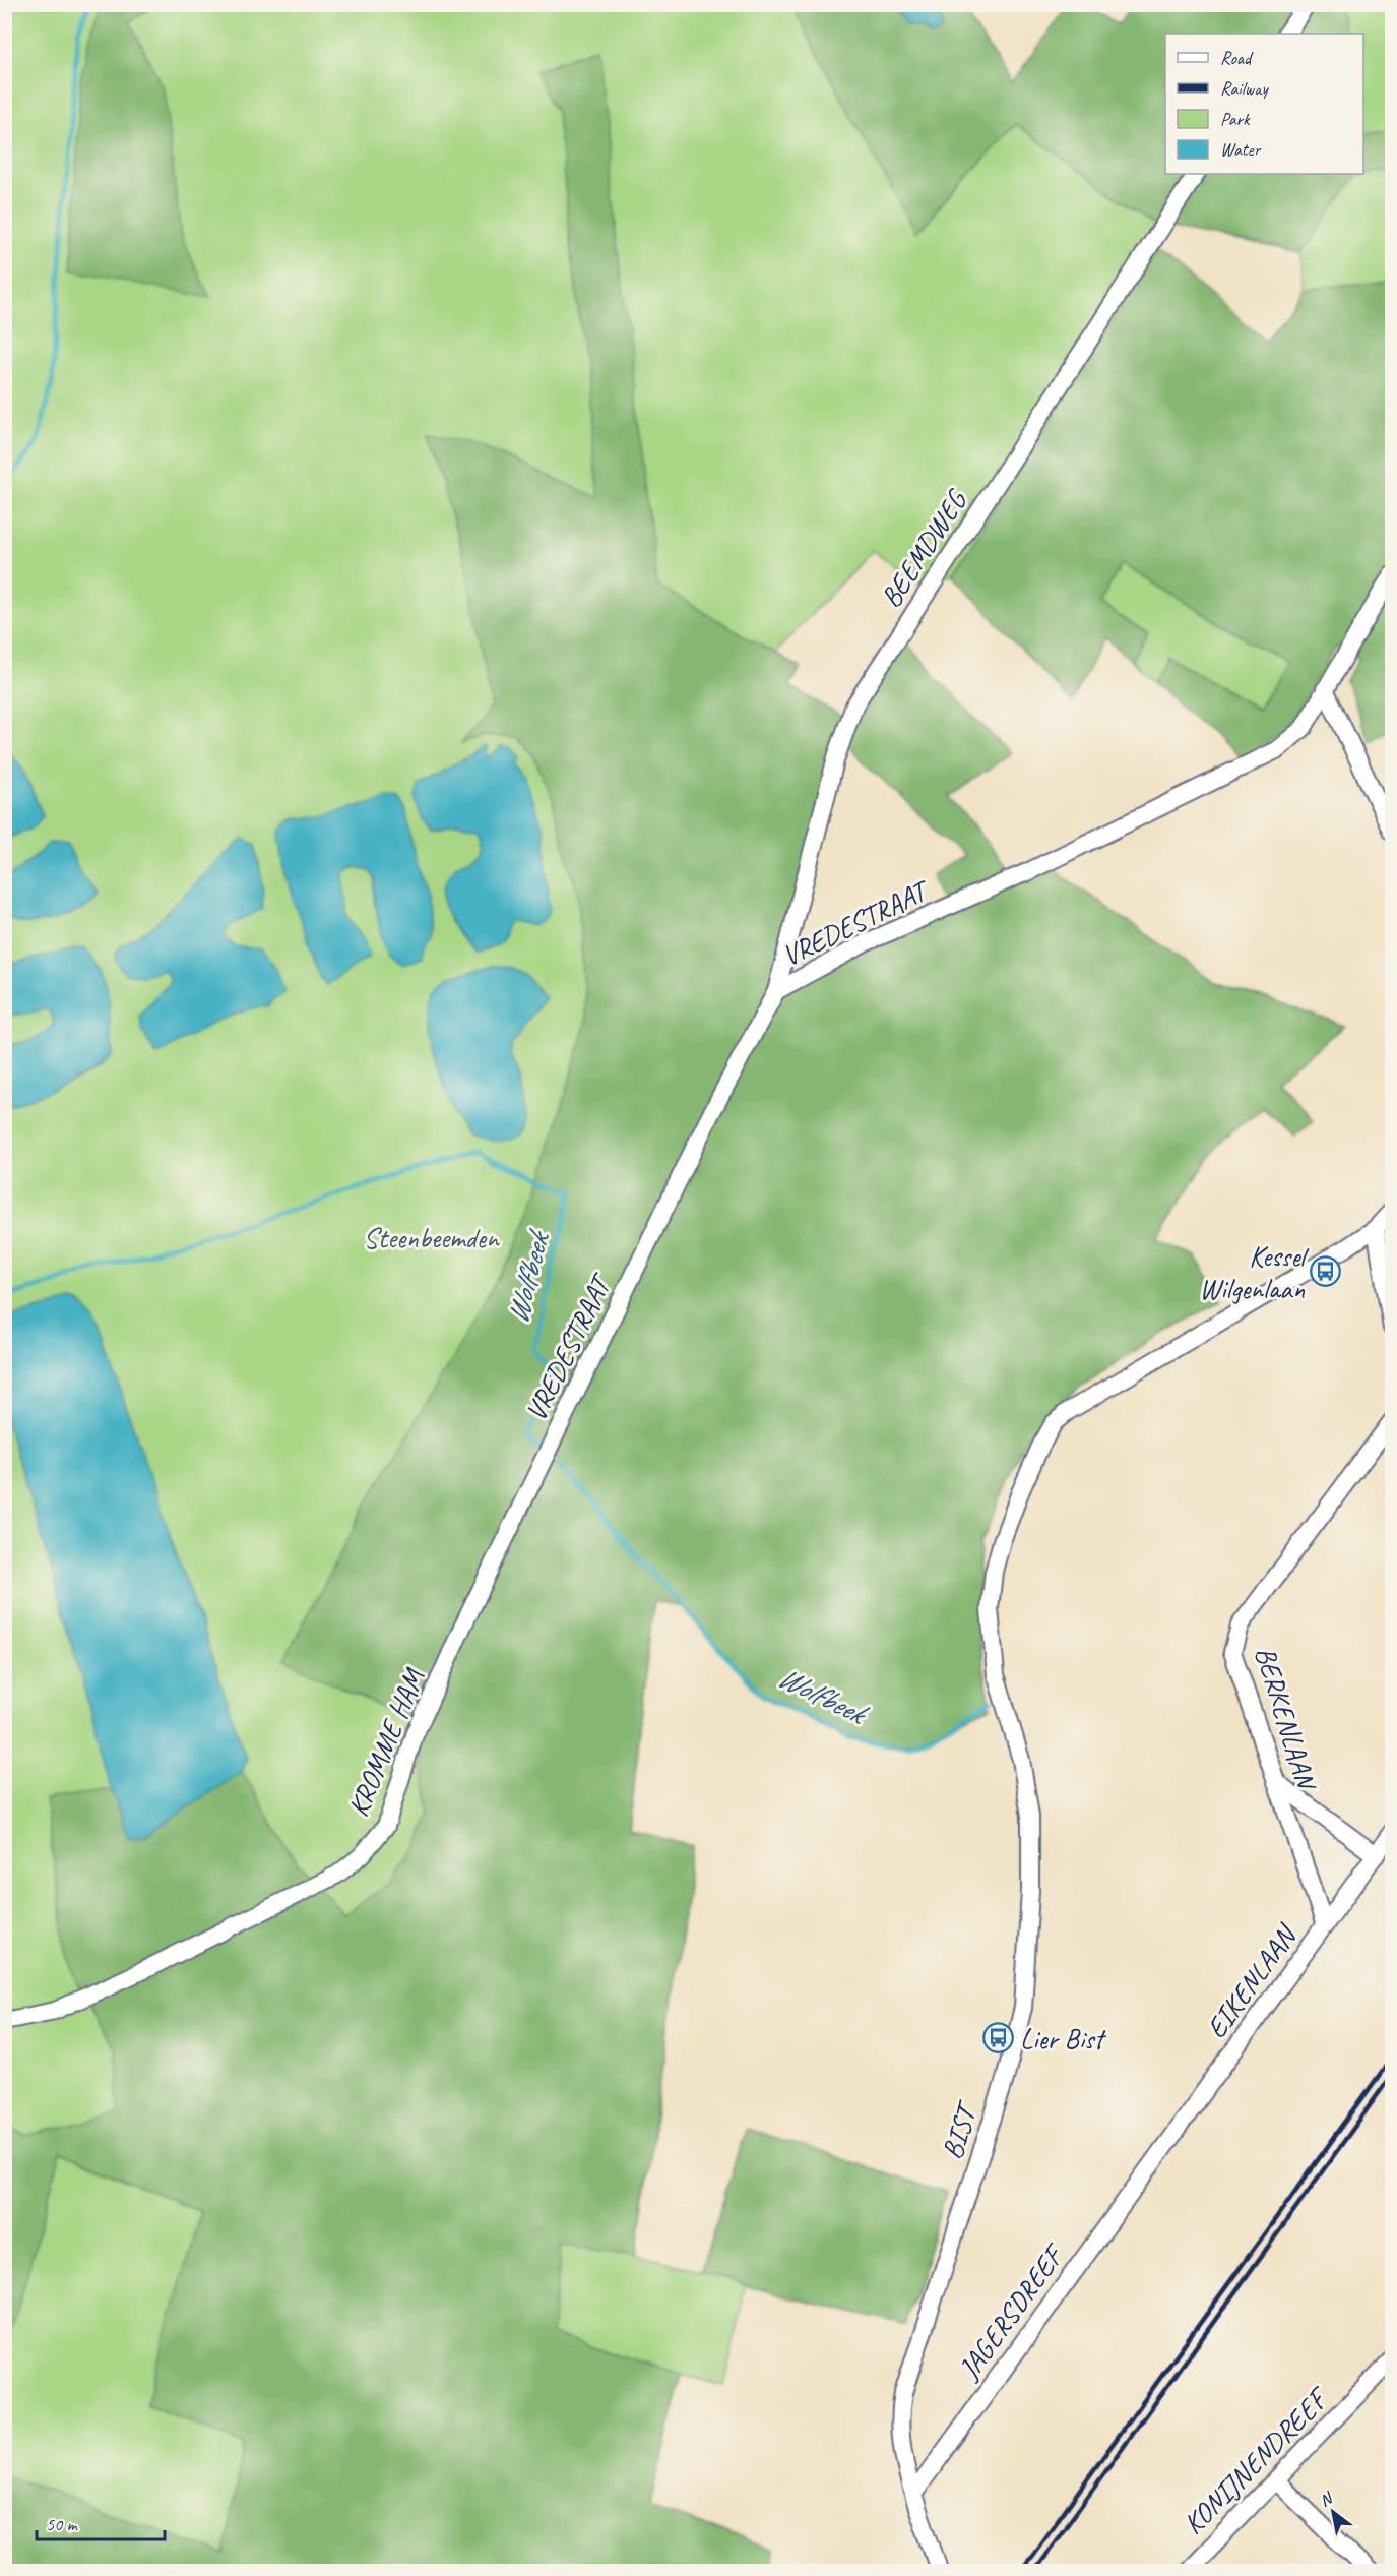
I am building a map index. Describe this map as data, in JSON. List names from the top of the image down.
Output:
{
  "streets": {
    "street": [
      "BEEMDWEG",
      "VREDESTRAAT",
      "BERKENLAAN",
      "KROMME HAM",
      "EIKENLAAN",
      "BIST",
      "JAGERSDREEF",
      "KONIJNENDREEF"
    ]
  },
  "crossings": [
    ["BEEMDWEG", "VREDESTRAAT"],
    ["VREDESTRAAT", "KROMME HAM"],
    ["BERKENLAAN", "EIKENLAAN"],
    ["EIKENLAAN", "JAGERSDREEF"],
    ["BIST", "JAGERSDREEF"]
  ],
  "water": ["Wolfbeek"],
  "parks": ["Steenbeemden"],
  "places": {
    "bus stop": ["Kessel Wilgenlaan", "Lier Bist"]
  },
  "legend": [
    "Road",
    "Railway",
    "Park",
    "Water"
  ],
  "scale_bar": "50 m",
  "north": "top left"
}
